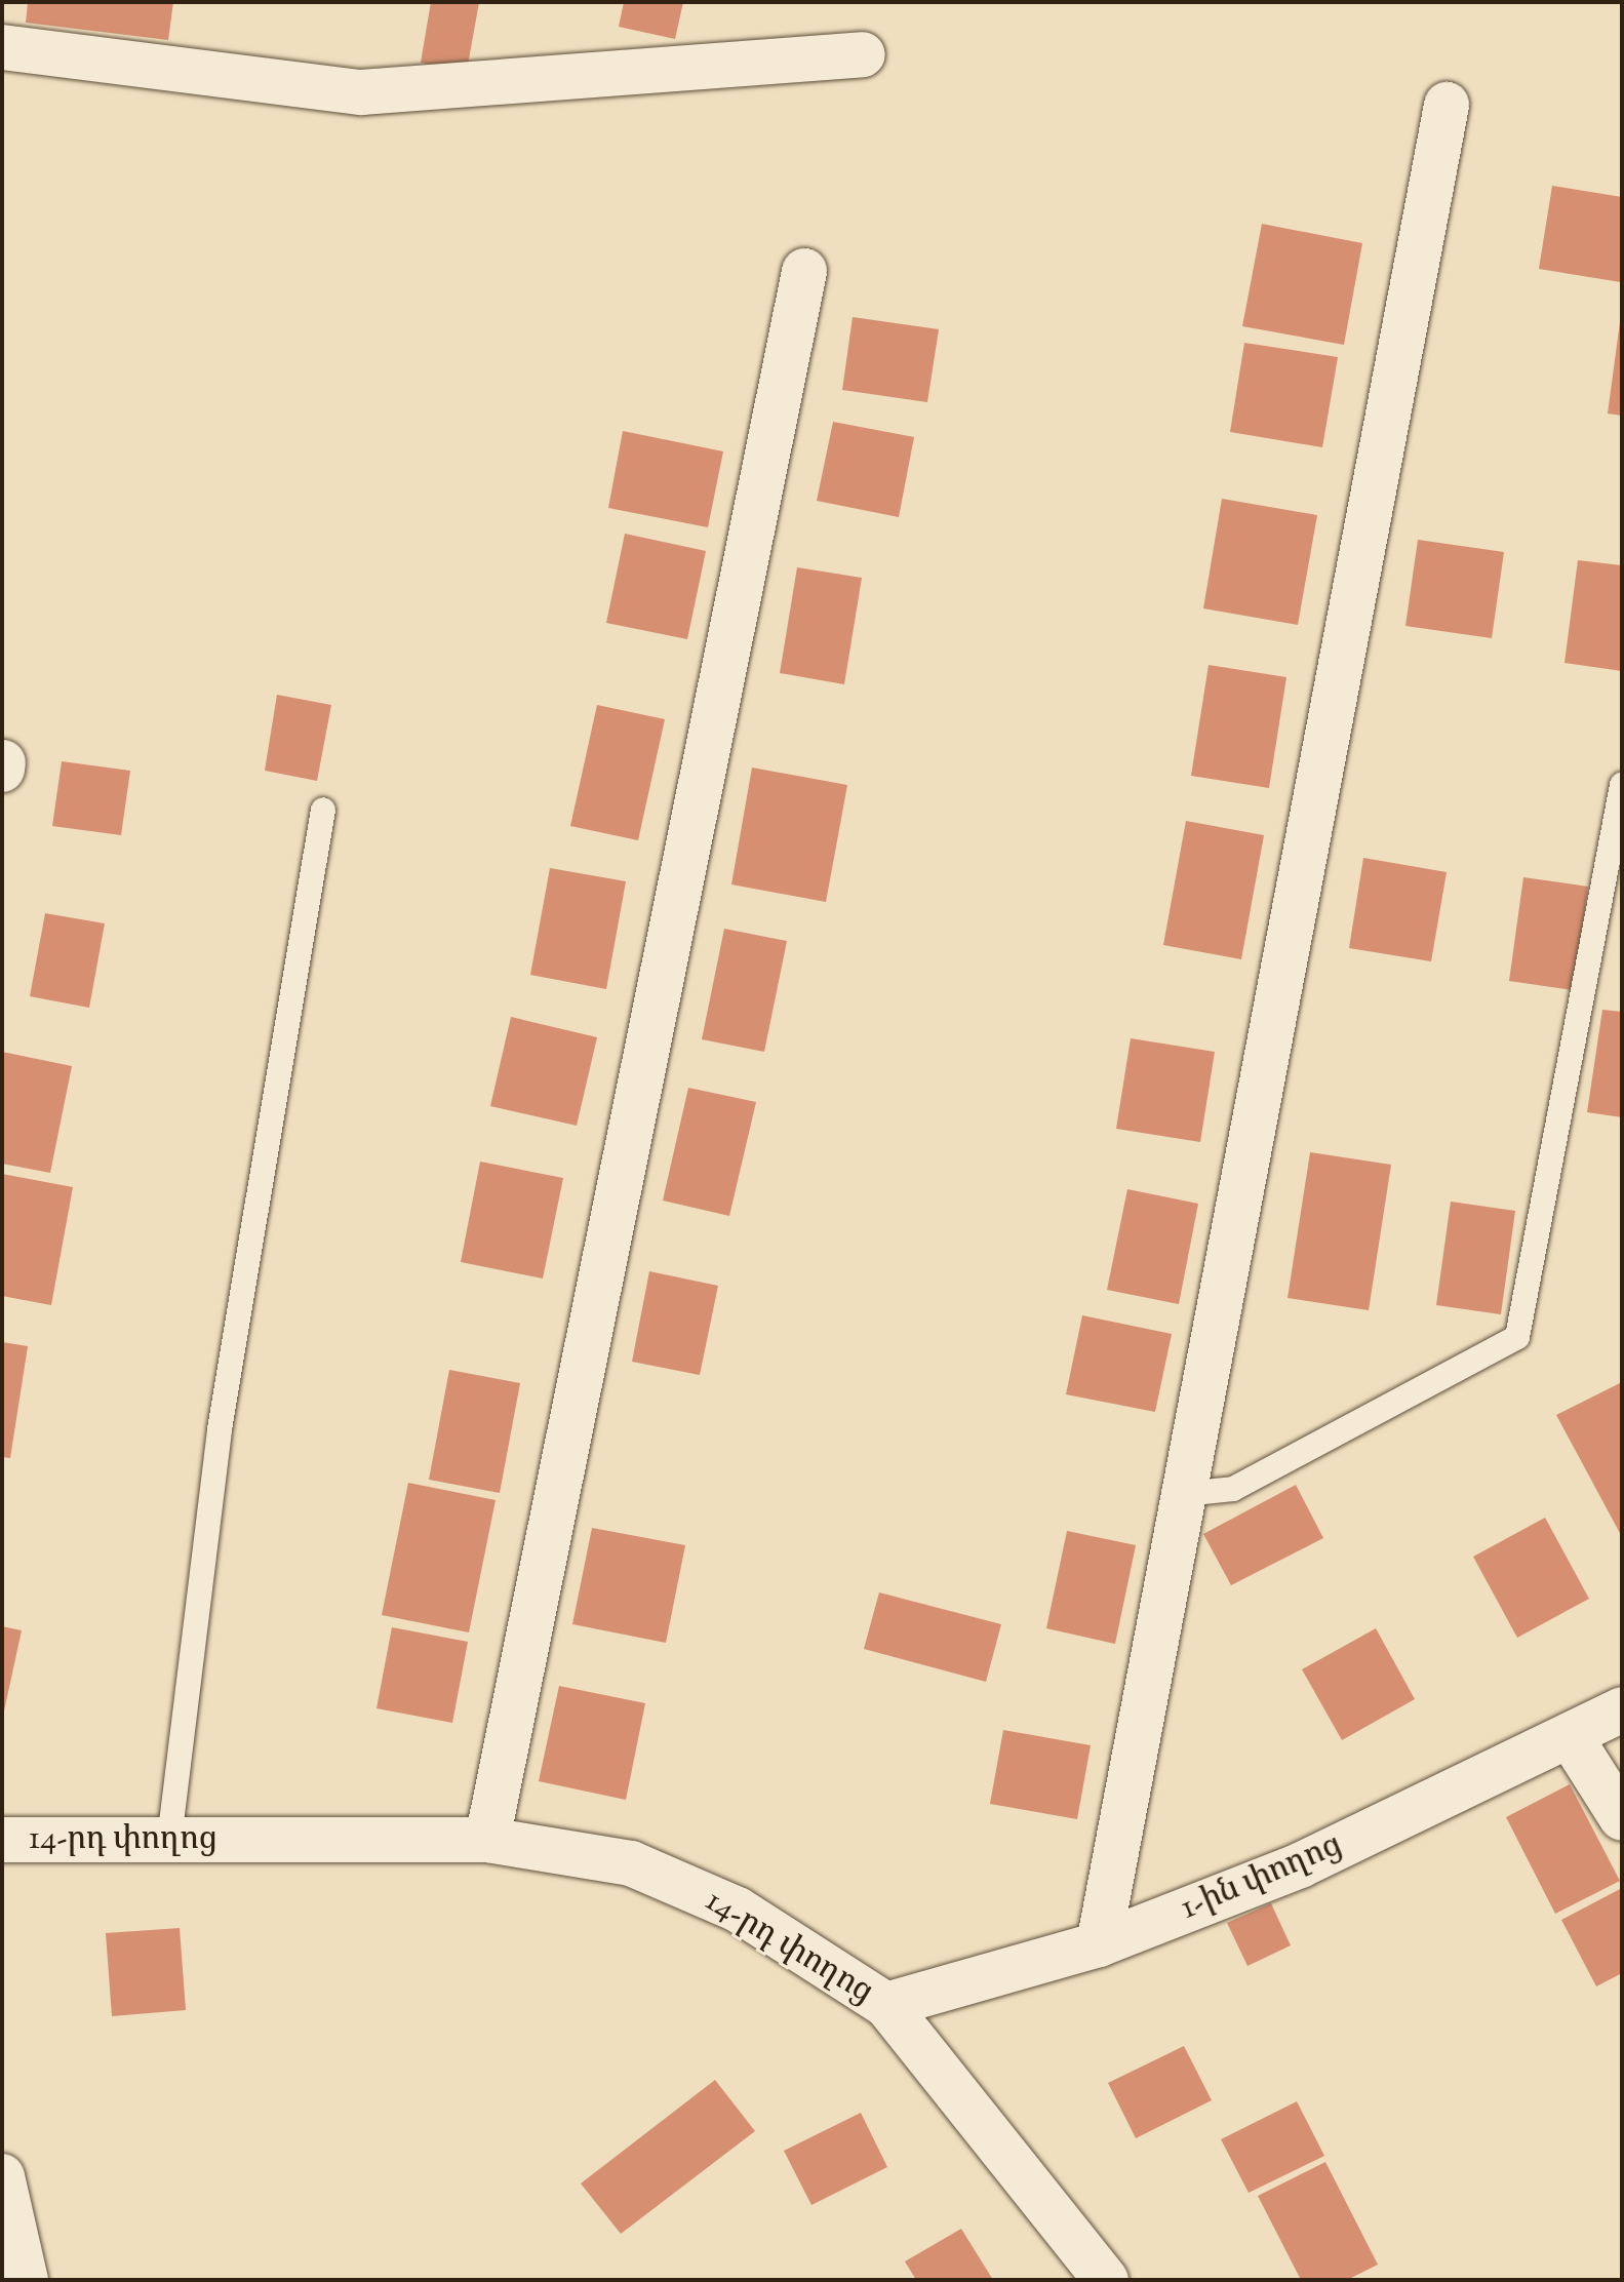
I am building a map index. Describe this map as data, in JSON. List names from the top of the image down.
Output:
{
  "streets": {
    "street": ["14-րդ փողոց", "1-ին փողոց"]
  },
  "crossings": [
    ["14-րդ փողոց", "1-ին փողոց"]
  ]
}
